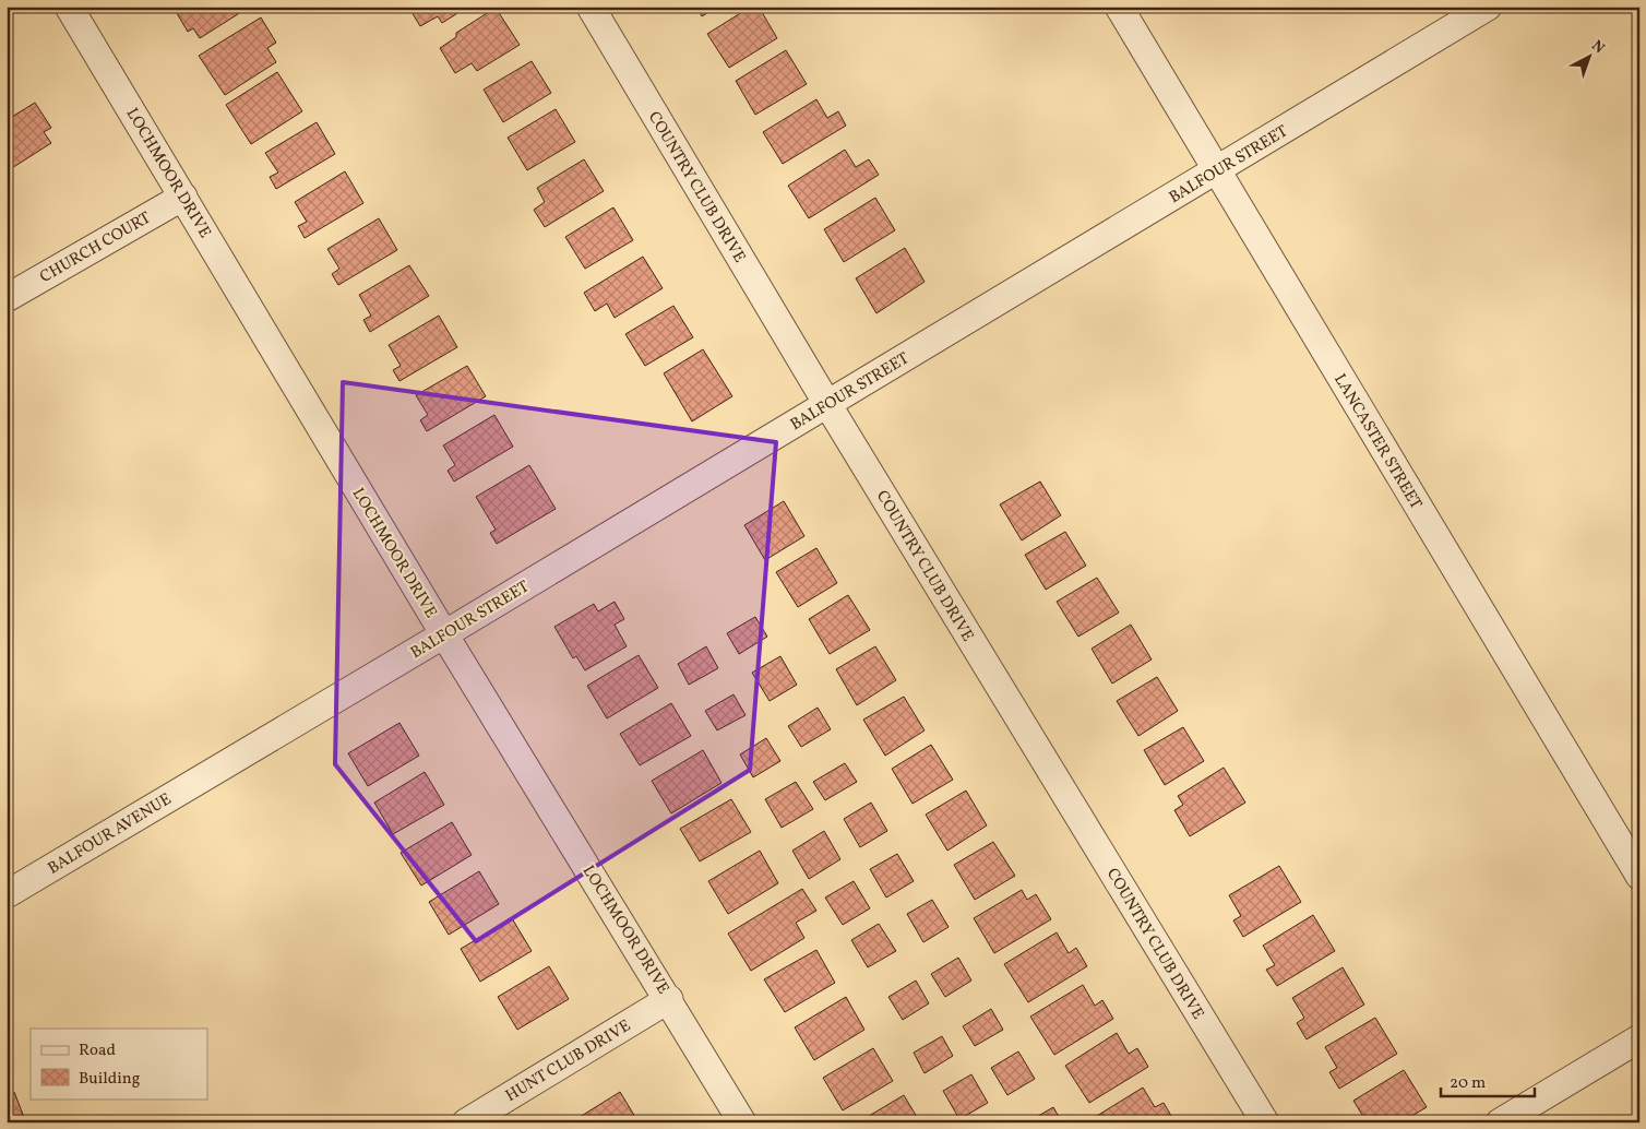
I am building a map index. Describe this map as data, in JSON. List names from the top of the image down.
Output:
{
  "streets": {
    "street": [
      "BALFOUR STREET",
      "LOCHMOOR DRIVE",
      "COUNTRY CLUB DRIVE",
      "CHURCH COURT",
      "LANCASTER STREET",
      "BALFOUR AVENUE",
      "HUNT CLUB DRIVE"
    ]
  },
  "crossings": [
    ["BALFOUR STREET", "LOCHMOOR DRIVE"],
    ["BALFOUR STREET", "COUNTRY CLUB DRIVE"],
    ["BALFOUR STREET", "LANCASTER STREET"],
    ["BALFOUR STREET", "BALFOUR AVENUE"],
    ["LOCHMOOR DRIVE", "CHURCH COURT"],
    ["LOCHMOOR DRIVE", "HUNT CLUB DRIVE"]
  ],
  "legend": ["Road", "Building"],
  "scale_bar": "20 m",
  "north": "top right"
}
